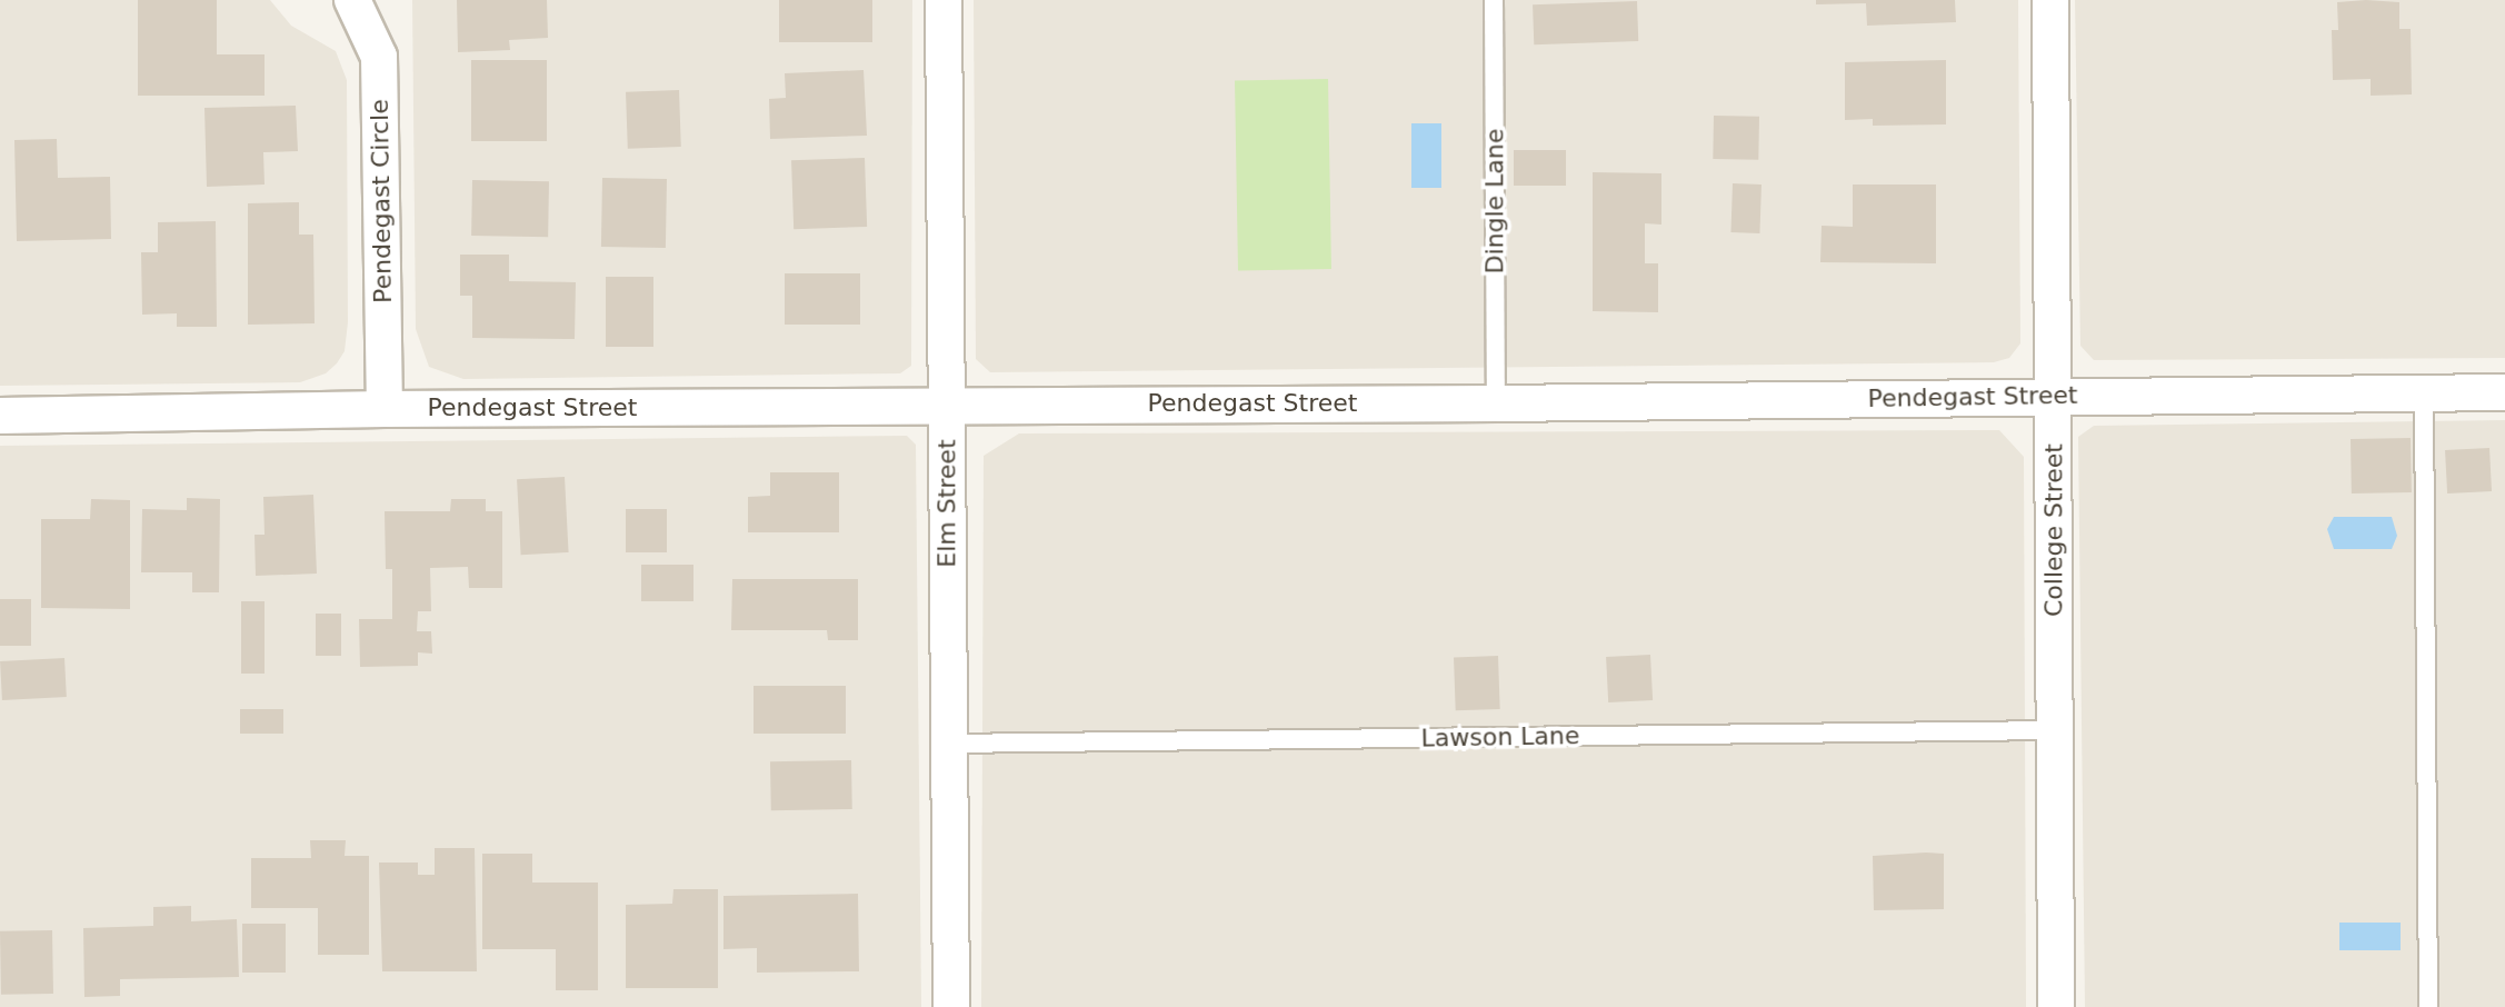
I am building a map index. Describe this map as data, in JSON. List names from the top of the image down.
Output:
{
  "streets": {
    "street": [
      "Pendegast Circle",
      "Pendegast Street",
      "Elm Street",
      "College Street"
    ],
    "lane": ["Dingle Lane", "Lawson Lane"]
  },
  "crossings": [
    ["Pendegast Circle", "Pendegast Street"],
    ["Dingle Lane", "Pendegast Street"],
    ["Pendegast Street", "Elm Street"],
    ["Pendegast Street", "College Street"],
    ["Elm Street", "Lawson Lane"],
    ["College Street", "Lawson Lane"]
  ]
}
